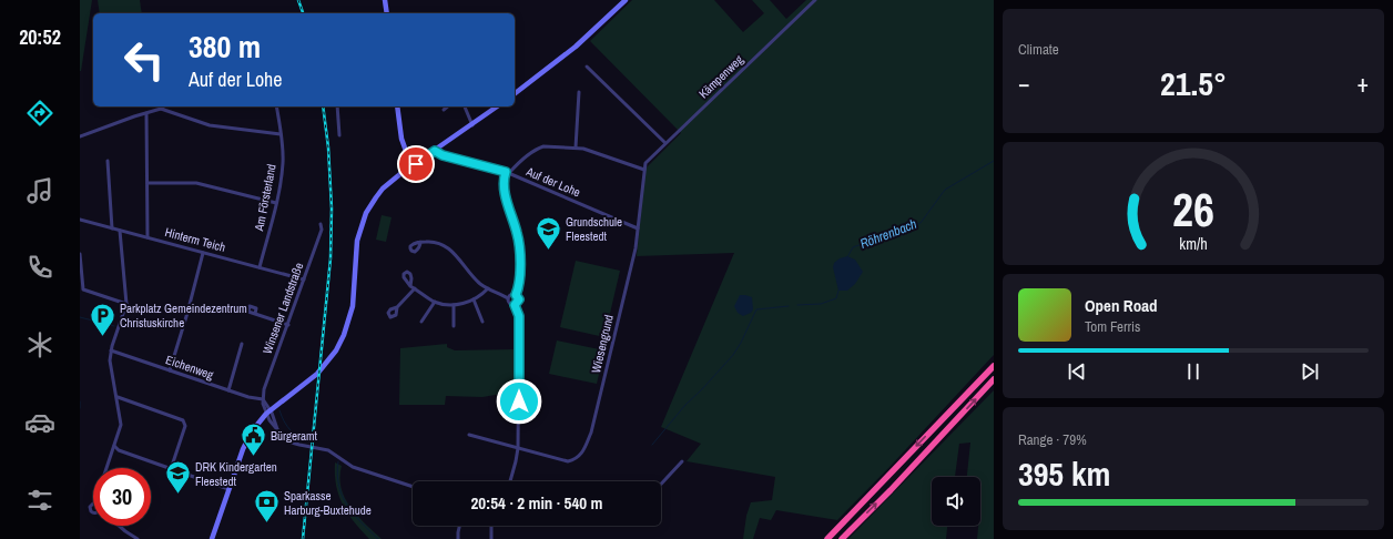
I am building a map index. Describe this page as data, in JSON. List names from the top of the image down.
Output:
{
  "streets": {
    "street": [
      "Kämpenweg",
      "Auf der Lohe",
      "Am Försterland",
      "Hinterm Teich",
      "Winsener Landstraße",
      "Wiesengrund",
      "Eichenweg"
    ]
  },
  "crossings": [
    ["Kämpenweg", "Wiesengrund"],
    ["Auf der Lohe", "Wiesengrund"],
    ["Am Försterland", "Hinterm Teich"],
    ["Hinterm Teich", "Winsener Landstraße"],
    ["Winsener Landstraße", "Eichenweg"]
  ],
  "water": ["Röhrenbach"],
  "places": {
    "school or university": ["Grundschule Fleestedt", "DRK Kindergarten Fleestedt"],
    "parking": ["Parkplatz Gemeindezentrum Christuskirche"],
    "public building": ["Bürgeramt"],
    "bank": ["Sparkasse Harburg-Buxtehude"]
  },
  "page": {
    "tabs": "20:52",
    "tile": [
      "Climate",
      ["Range · 79%", "395 km"]
    ],
    "turn": ["380 m", "Auf der Lohe"],
    "heat": ["−", "21.5°", "+"],
    "song": ["Open Road", "Tom Ferris"],
    "limit": "30",
    "trip": "20:54 · 2 min · 540 m",
    "gauge": ["26", "km/h"]
  }
}
